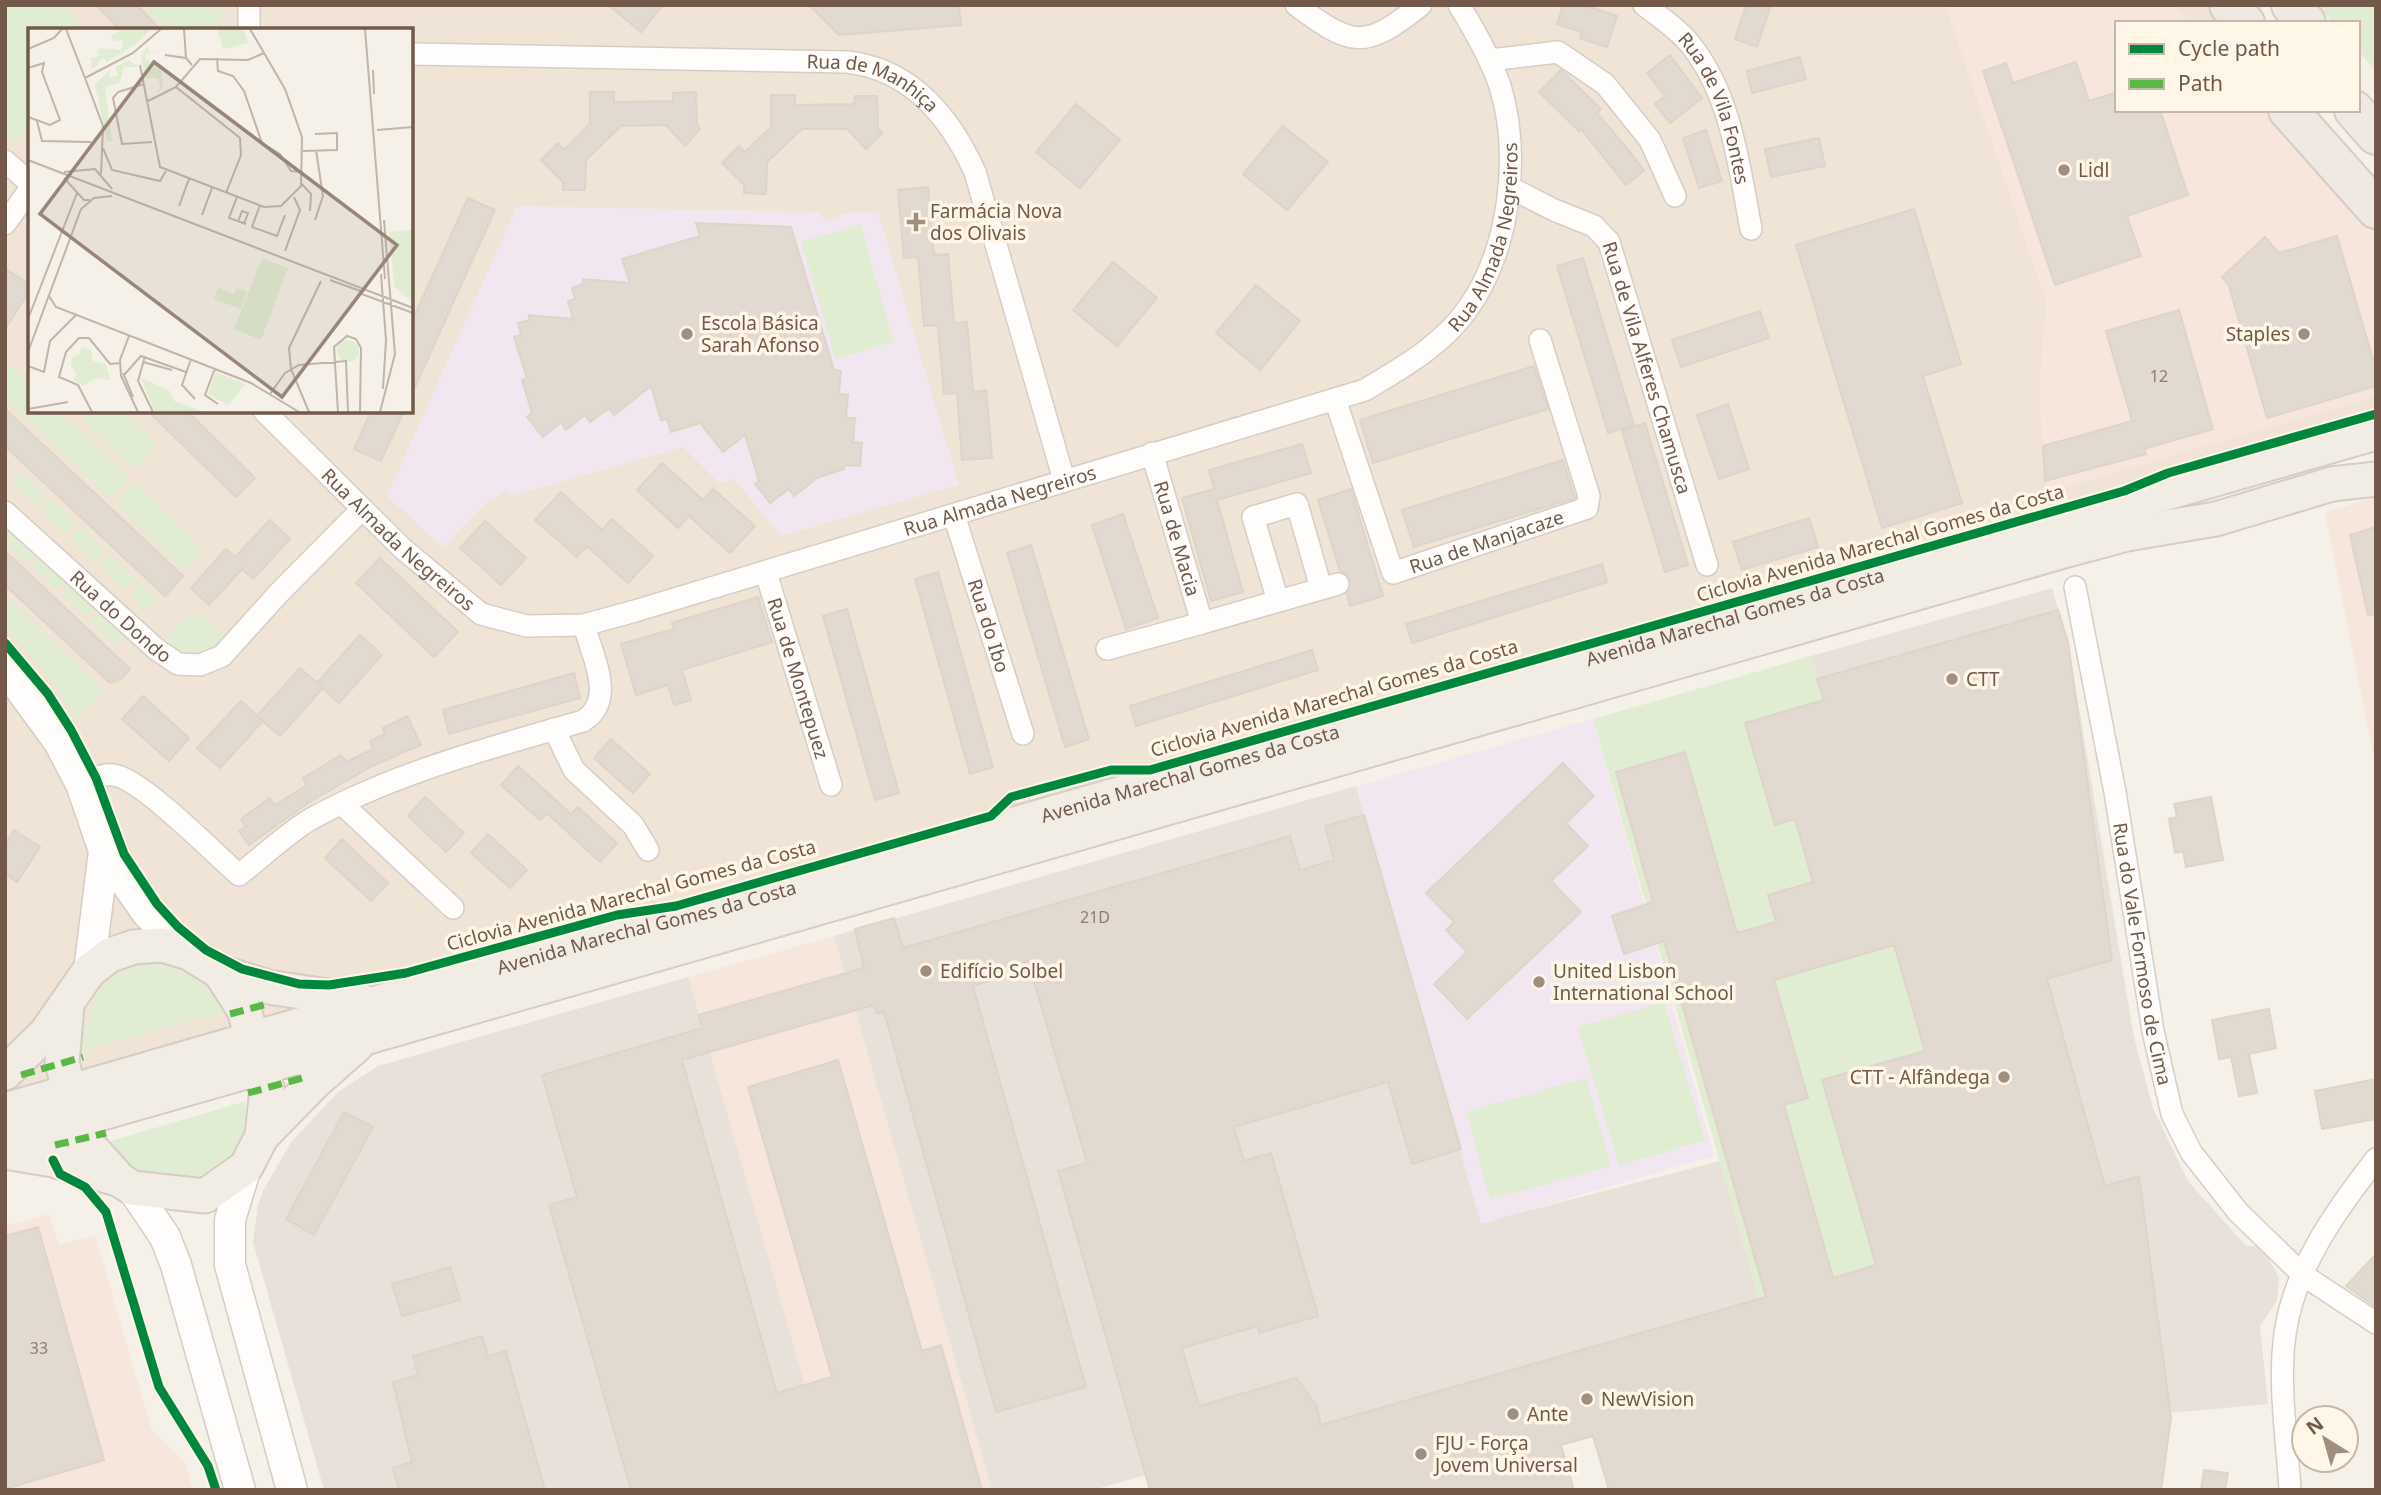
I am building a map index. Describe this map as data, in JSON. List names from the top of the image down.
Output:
{
  "streets": {
    "main road": ["Avenida Marechal Gomes da Costa"],
    "street": [
      "Rua de Manhiça",
      "Rua de Vila Fontes",
      "Rua Almada Negreiros",
      "Rua de Vila Alferes Chamusca",
      "Rua de Macia",
      "Rua de Manjacaze",
      "Rua do Dondo",
      "Rua do Ibo",
      "Rua de Montepuez",
      "Rua do Vale Formoso de Cima"
    ],
    "cycle path": ["Ciclovia Avenida Marechal Gomes da Costa"]
  },
  "crossings": [
    ["Rua de Manhiça", "Rua Almada Negreiros"],
    ["Rua Almada Negreiros", "Rua de Vila Alferes Chamusca"],
    ["Rua Almada Negreiros", "Rua de Macia"],
    ["Rua Almada Negreiros", "Rua de Manjacaze"],
    ["Rua Almada Negreiros", "Rua do Dondo"],
    ["Rua Almada Negreiros", "Rua do Ibo"],
    ["Rua Almada Negreiros", "Rua de Montepuez"]
  ],
  "places": {
    "other": [
      "Lidl",
      "Escola Básica Sarah Afonso",
      "Staples",
      "CTT",
      "Edifício Solbel",
      "United Lisbon International School",
      "CTT - Alfândega",
      "NewVision",
      "Ante",
      "FJU - Força Jovem Universal"
    ],
    "health": ["Farmácia Nova dos Olivais"]
  },
  "house_numbers": ["12", "21D", "33"],
  "legend": ["Cycle path", "Path"],
  "north": "top left"
}
